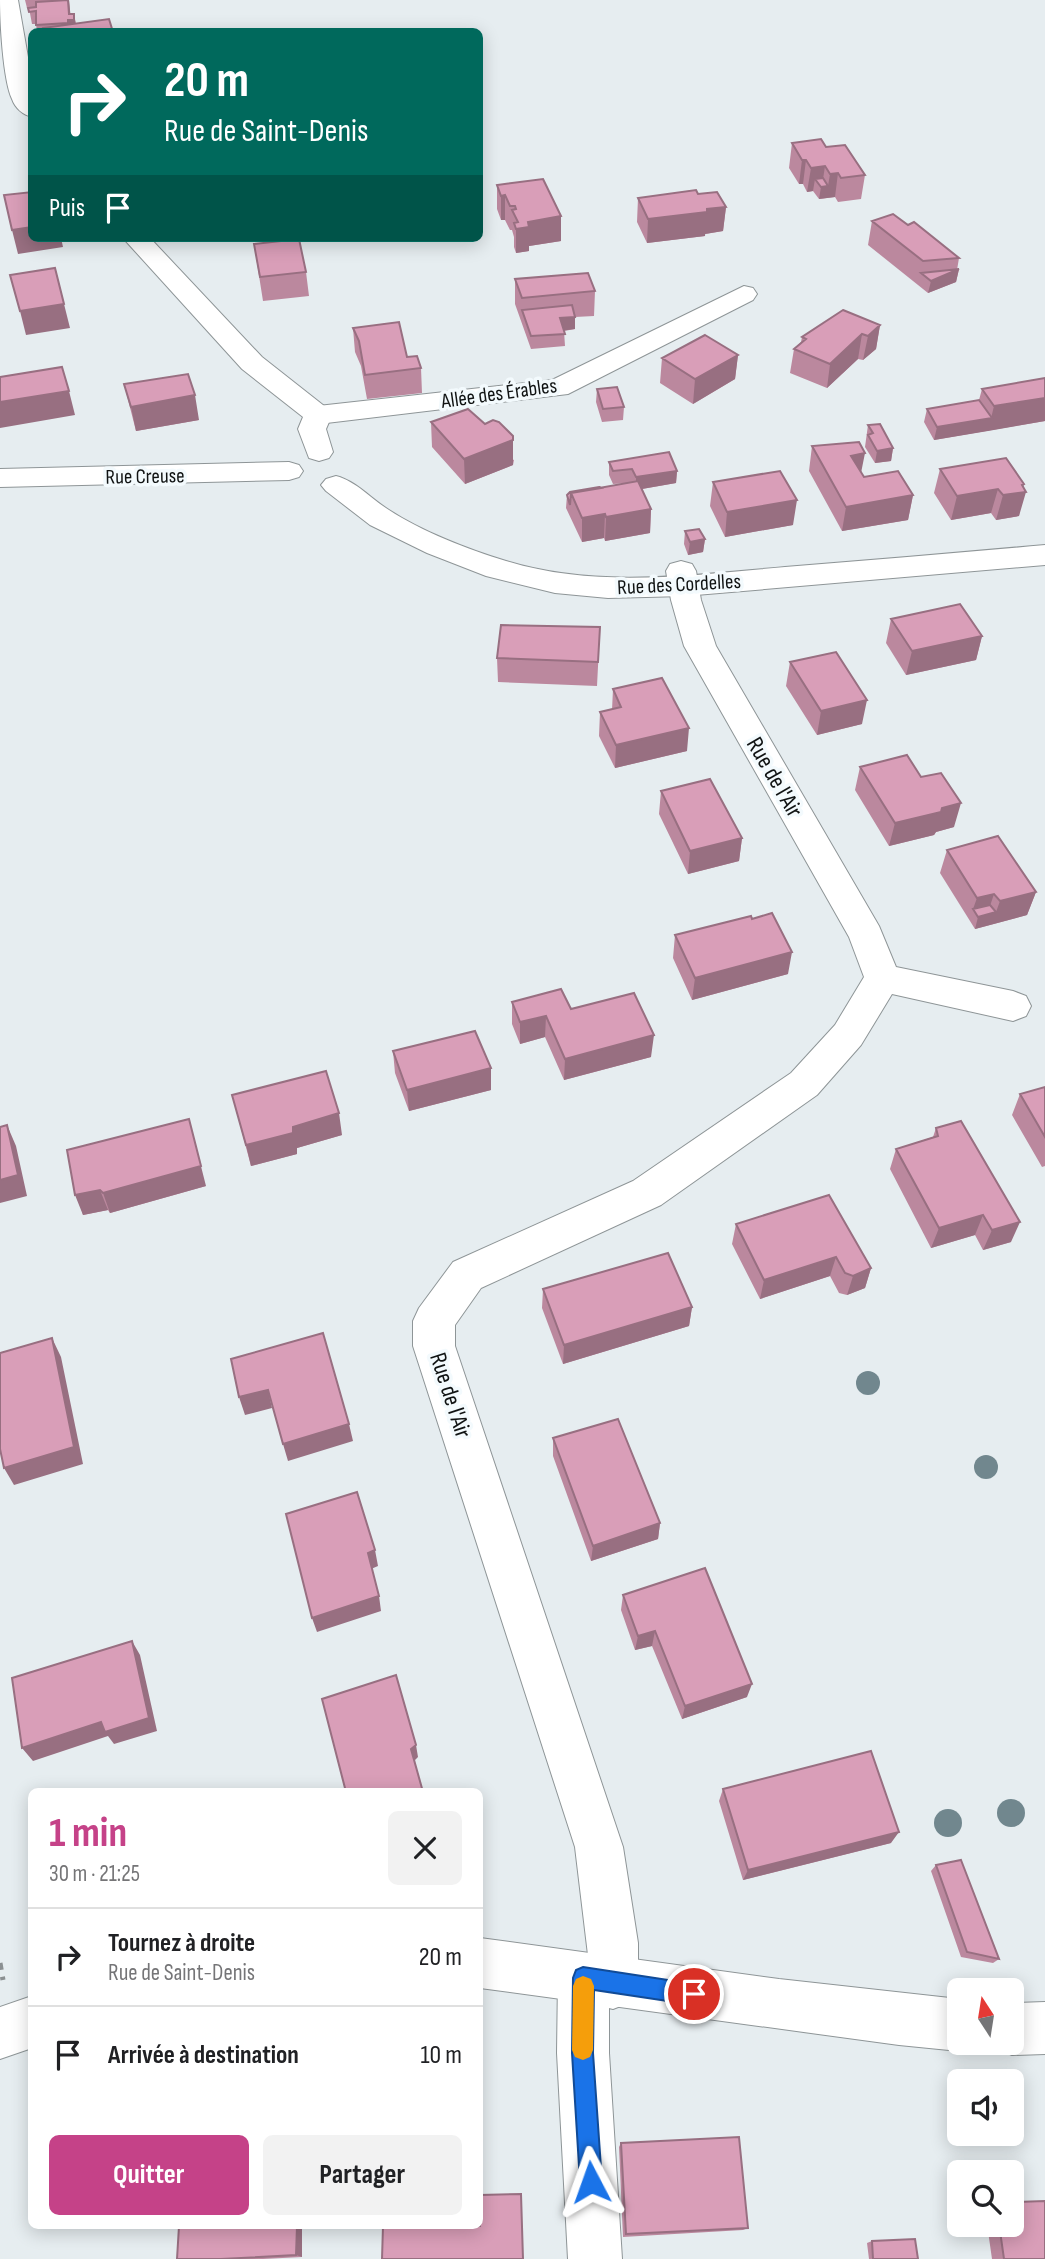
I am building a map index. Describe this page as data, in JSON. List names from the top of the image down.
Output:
{
  "streets": {
    "street": [
      "Allée des Érables",
      "Rue Creuse",
      "Rue des Cordelles",
      "Rue de l'Air"
    ]
  },
  "crossings": [
    ["Rue Creuse", "Rue des Cordelles"],
    ["Rue des Cordelles", "Rue de l'Air"]
  ],
  "north": "top",
  "page": {
    "turn": ["20 m", "Rue de Saint-Denis"],
    "then": "Puis",
    "heading": ["1 min", "30 m · 21:25"],
    "list": [
      {
        "name": "Tournez à droite",
        "note": "Rue de Saint-Denis",
        "value": "20 m"
      },
      {
        "name": "Arrivée à destination",
        "value": "10 m"
      }
    ],
    "buttons": ["Quitter", "Partager"]
  }
}
